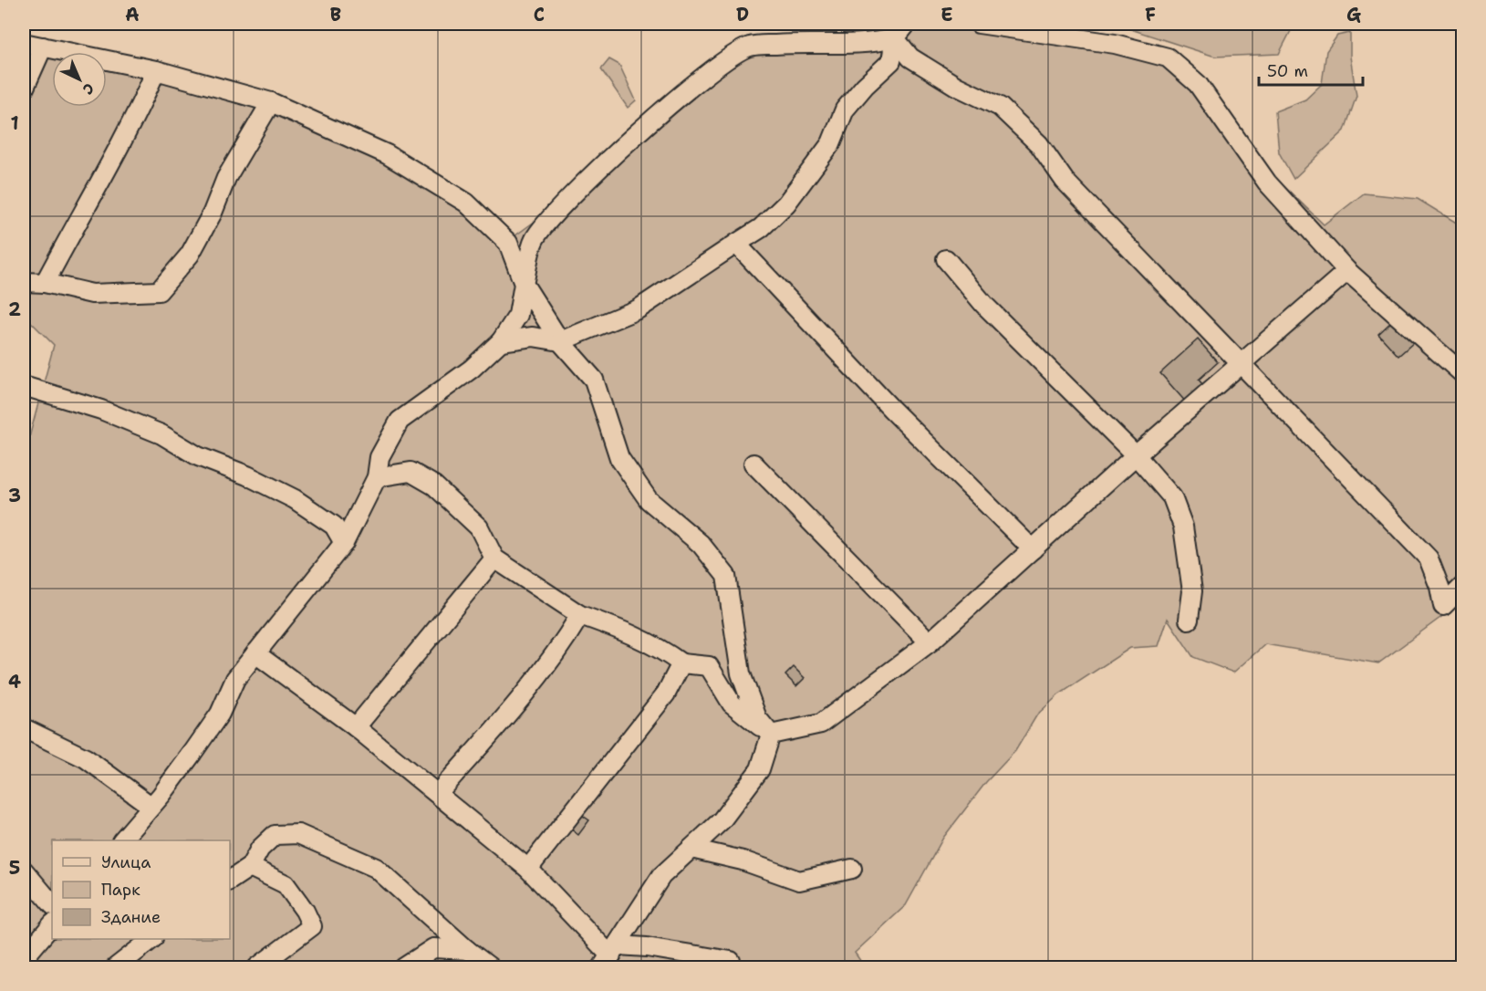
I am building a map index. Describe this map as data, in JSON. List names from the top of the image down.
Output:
{
  "legend": ["Улица", "Парк", "Здание"],
  "scale_bar": "50 m",
  "north": "bottom right",
  "grid": {
    "columns": [
      "A",
      "B",
      "C",
      "D",
      "E",
      "F",
      "G"
    ],
    "rows": [
      "1",
      "2",
      "3",
      "4",
      "5"
    ]
  }
}
